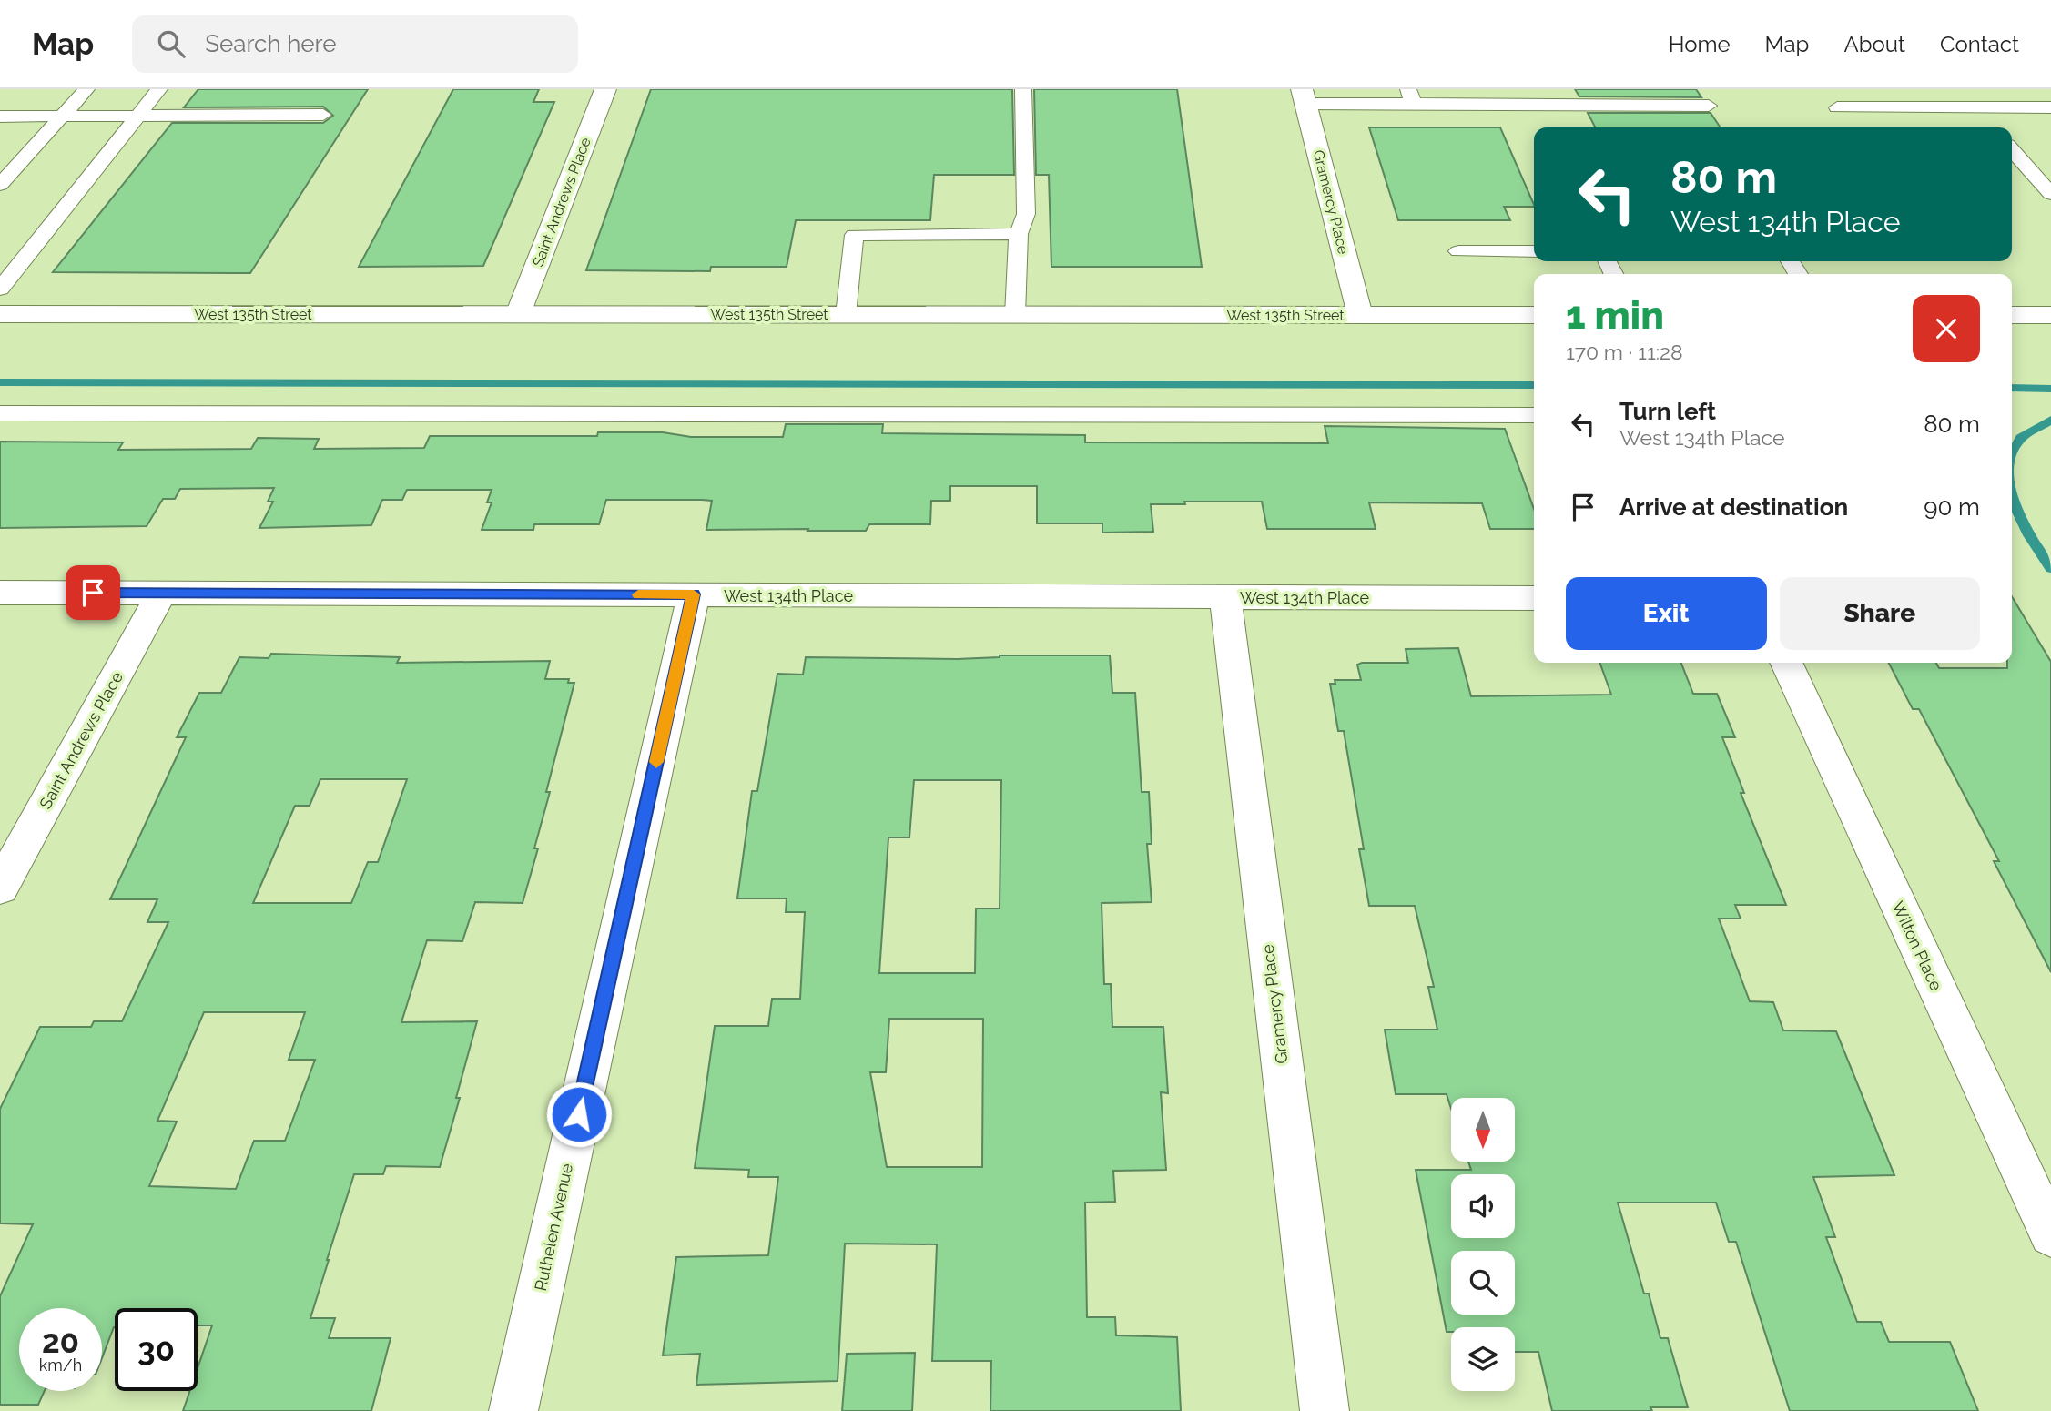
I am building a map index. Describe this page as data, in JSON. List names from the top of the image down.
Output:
{
  "streets": {
    "street": [
      "Saint Andrews Place",
      "Gramercy Place",
      "West 135th Street",
      "West 134th Place",
      "Wilton Place",
      "Ruthelen Avenue"
    ]
  },
  "crossings": [
    ["Saint Andrews Place", "West 135th Street"],
    ["Saint Andrews Place", "West 134th Place"],
    ["Gramercy Place", "West 135th Street"],
    ["Gramercy Place", "West 134th Place"],
    ["West 134th Place", "Ruthelen Avenue"]
  ],
  "north": "bottom",
  "page": {
    "header": "Map",
    "search": "Search here",
    "nav": [
      "Home",
      "Map",
      "About",
      "Contact"
    ],
    "turn": ["80 m", "West 134th Place"],
    "heading": ["1 min", "170 m · 11:28"],
    "list": [
      {
        "name": "Turn left",
        "note": "West 134th Place",
        "value": "80 m"
      },
      {
        "name": "Arrive at destination",
        "value": "90 m"
      }
    ],
    "buttons": ["Exit", "Share"],
    "speed": "20 km/h",
    "limit": "30"
  }
}
